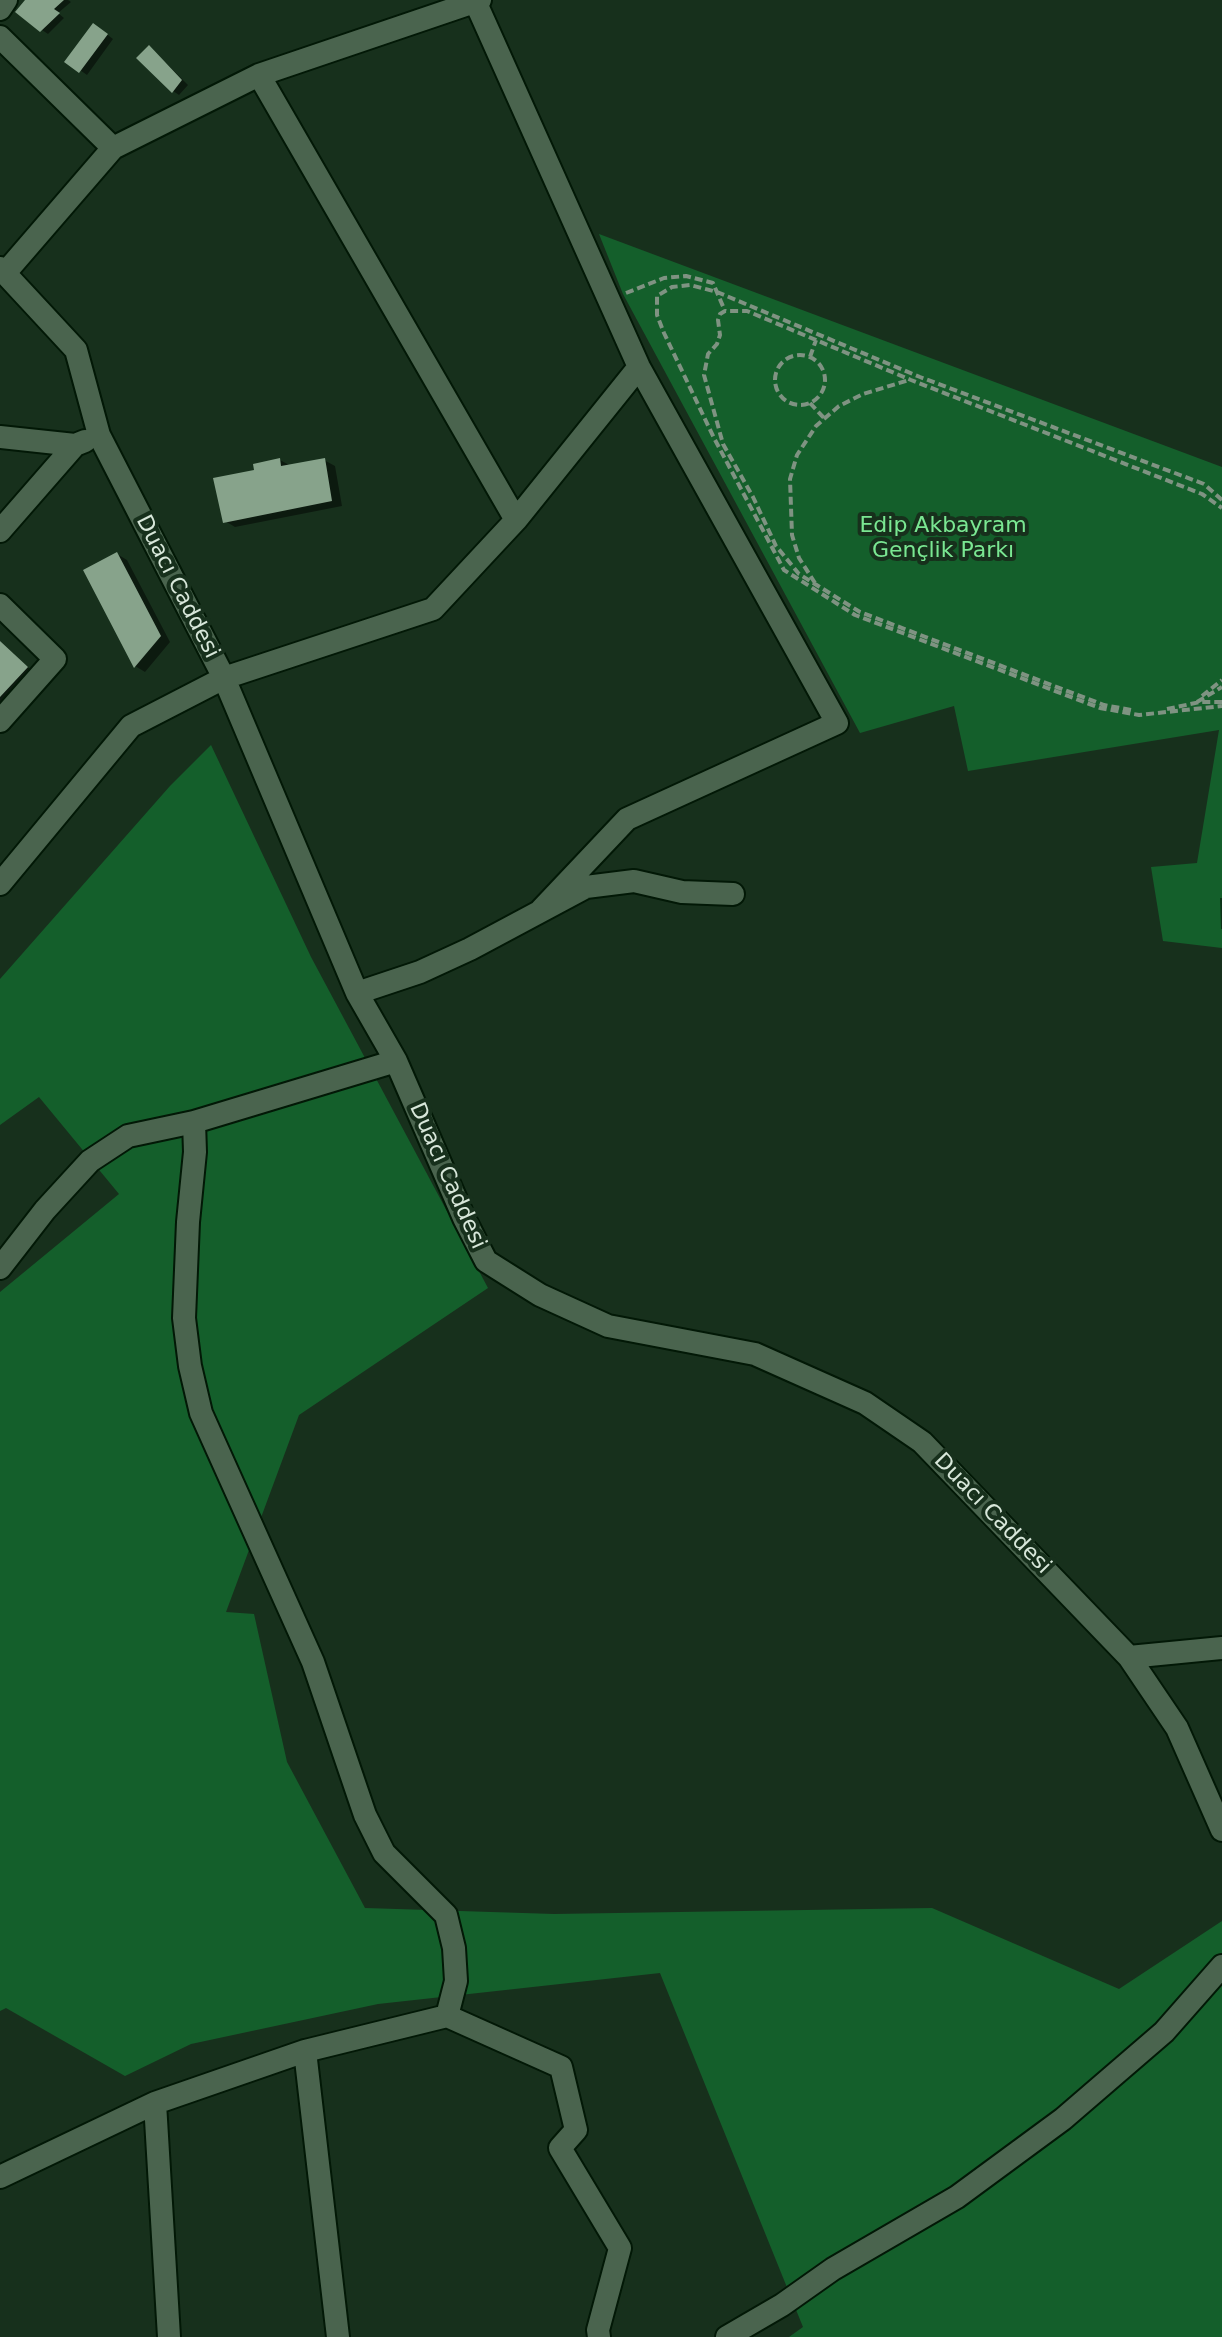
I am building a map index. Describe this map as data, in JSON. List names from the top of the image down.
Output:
{
  "streets": {
    "street": ["Duacı Caddesi"]
  },
  "parks": ["Edip Akbayram Gençlik Parkı"]
}
